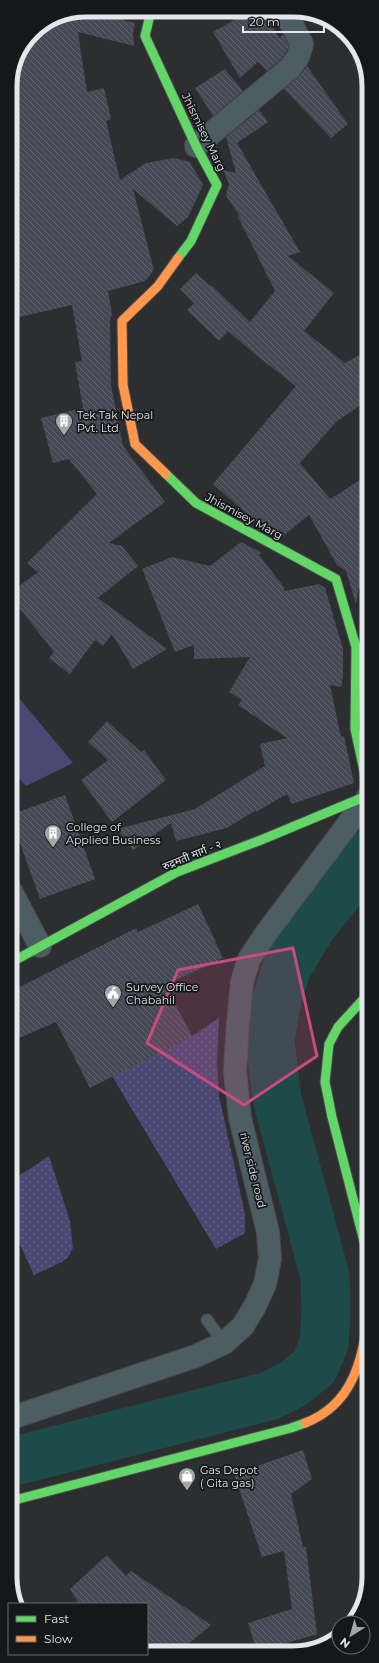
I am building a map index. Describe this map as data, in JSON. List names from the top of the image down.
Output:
{
  "streets": {
    "street": ["Jhismisey Marg", "रुद्रमती मार्ग ‍- २", "river side road"]
  },
  "places": {
    "building": ["Tek Tak Nepal Pvt. Ltd", "College of Applied Business"],
    "public building": ["Survey Office Chabahil"],
    "shop": ["Gas Depot ( Gita gas)"]
  },
  "legend": ["Fast", "Slow"],
  "scale_bar": "20 m",
  "north": "bottom left"
}
